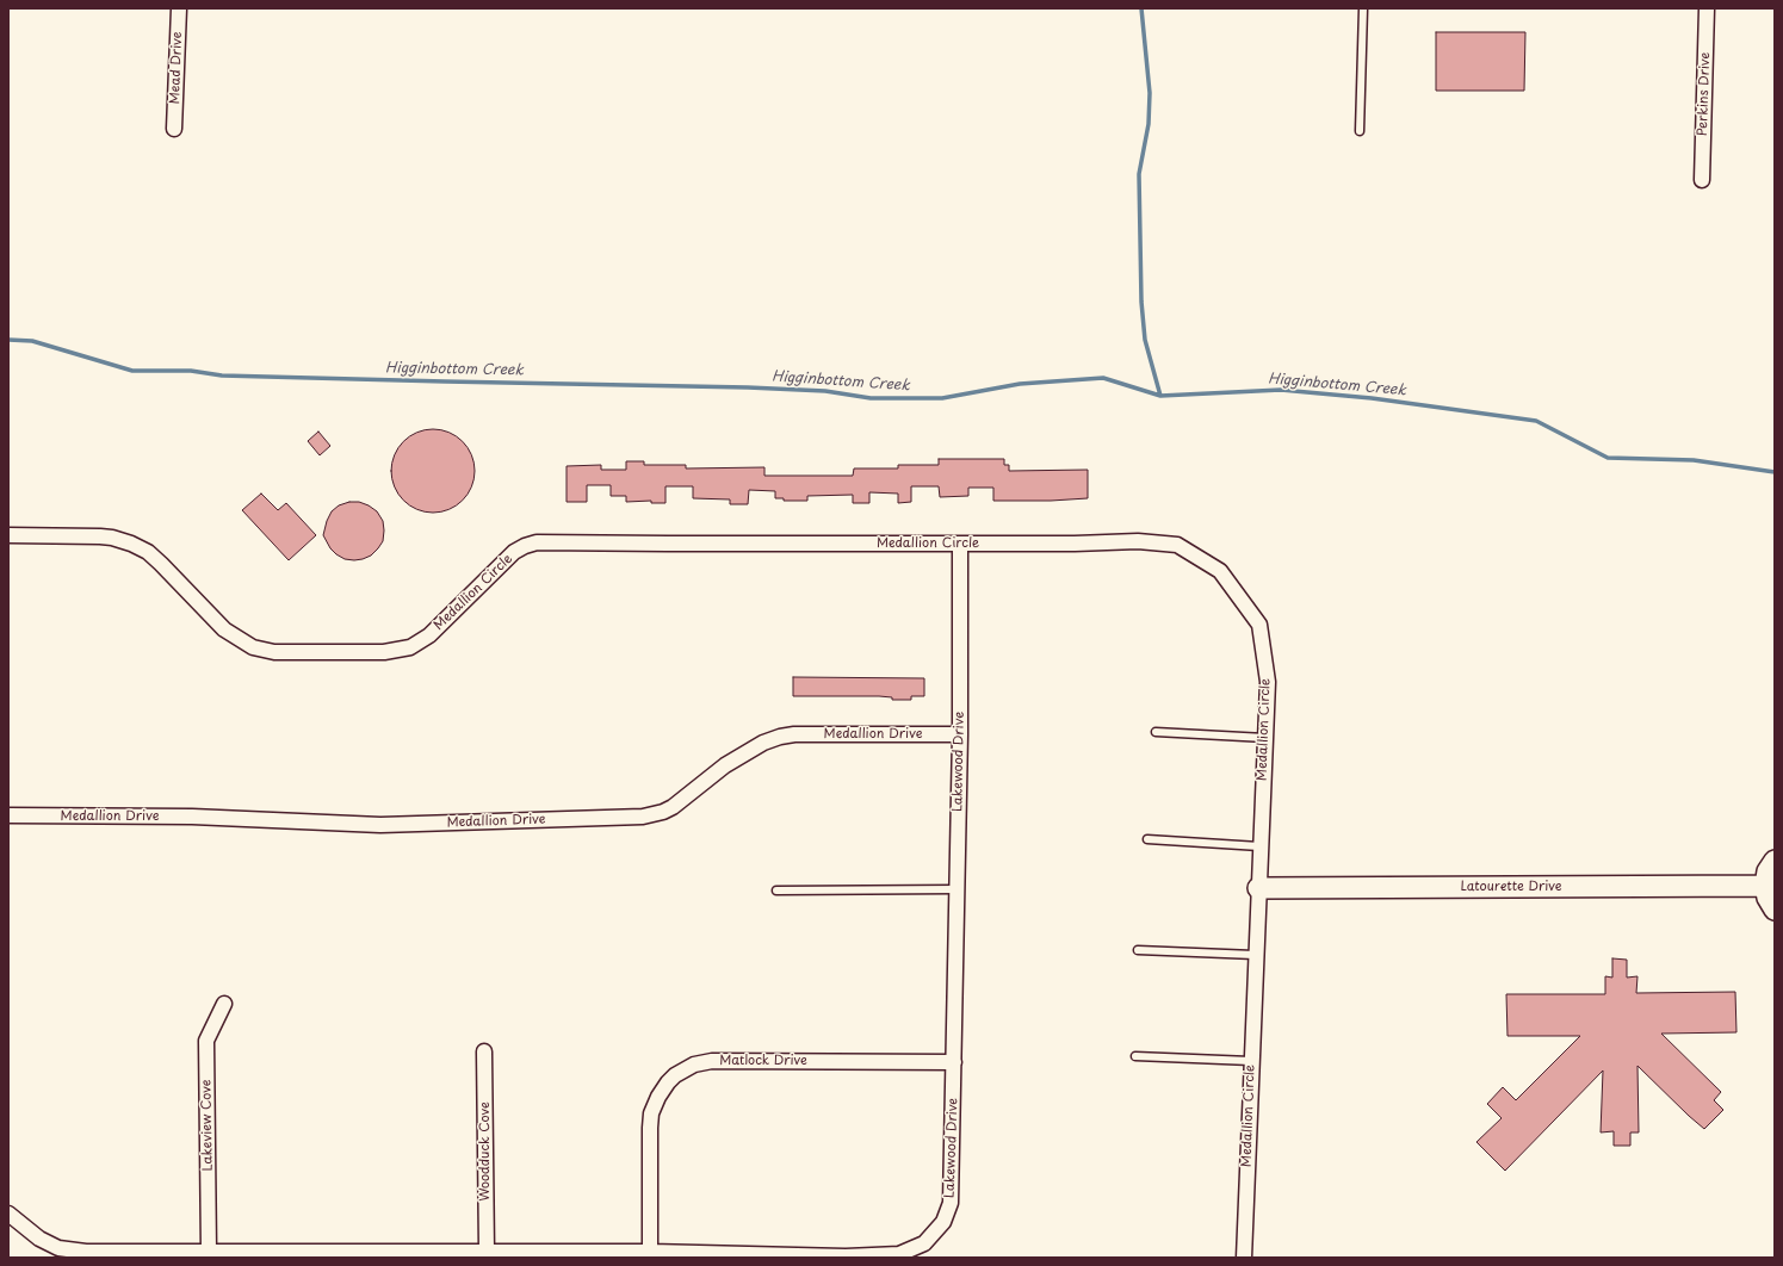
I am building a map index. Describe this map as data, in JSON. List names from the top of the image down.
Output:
{
  "streets": {
    "street": [
      "Mead Drive",
      "Perkins Drive",
      "Medallion Circle",
      "Medallion Drive",
      "Lakewood Drive",
      "Latourette Drive",
      "Matlock Drive",
      "Lakeview Cove",
      "Woodduck Cove"
    ]
  },
  "crossings": [
    ["Medallion Circle", "Lakewood Drive"],
    ["Medallion Circle", "Latourette Drive"],
    ["Medallion Drive", "Lakewood Drive"],
    ["Lakewood Drive", "Matlock Drive"],
    ["Lakewood Drive", "Lakeview Cove"],
    ["Lakewood Drive", "Woodduck Cove"]
  ],
  "water": ["Higginbottom Creek"]
}
